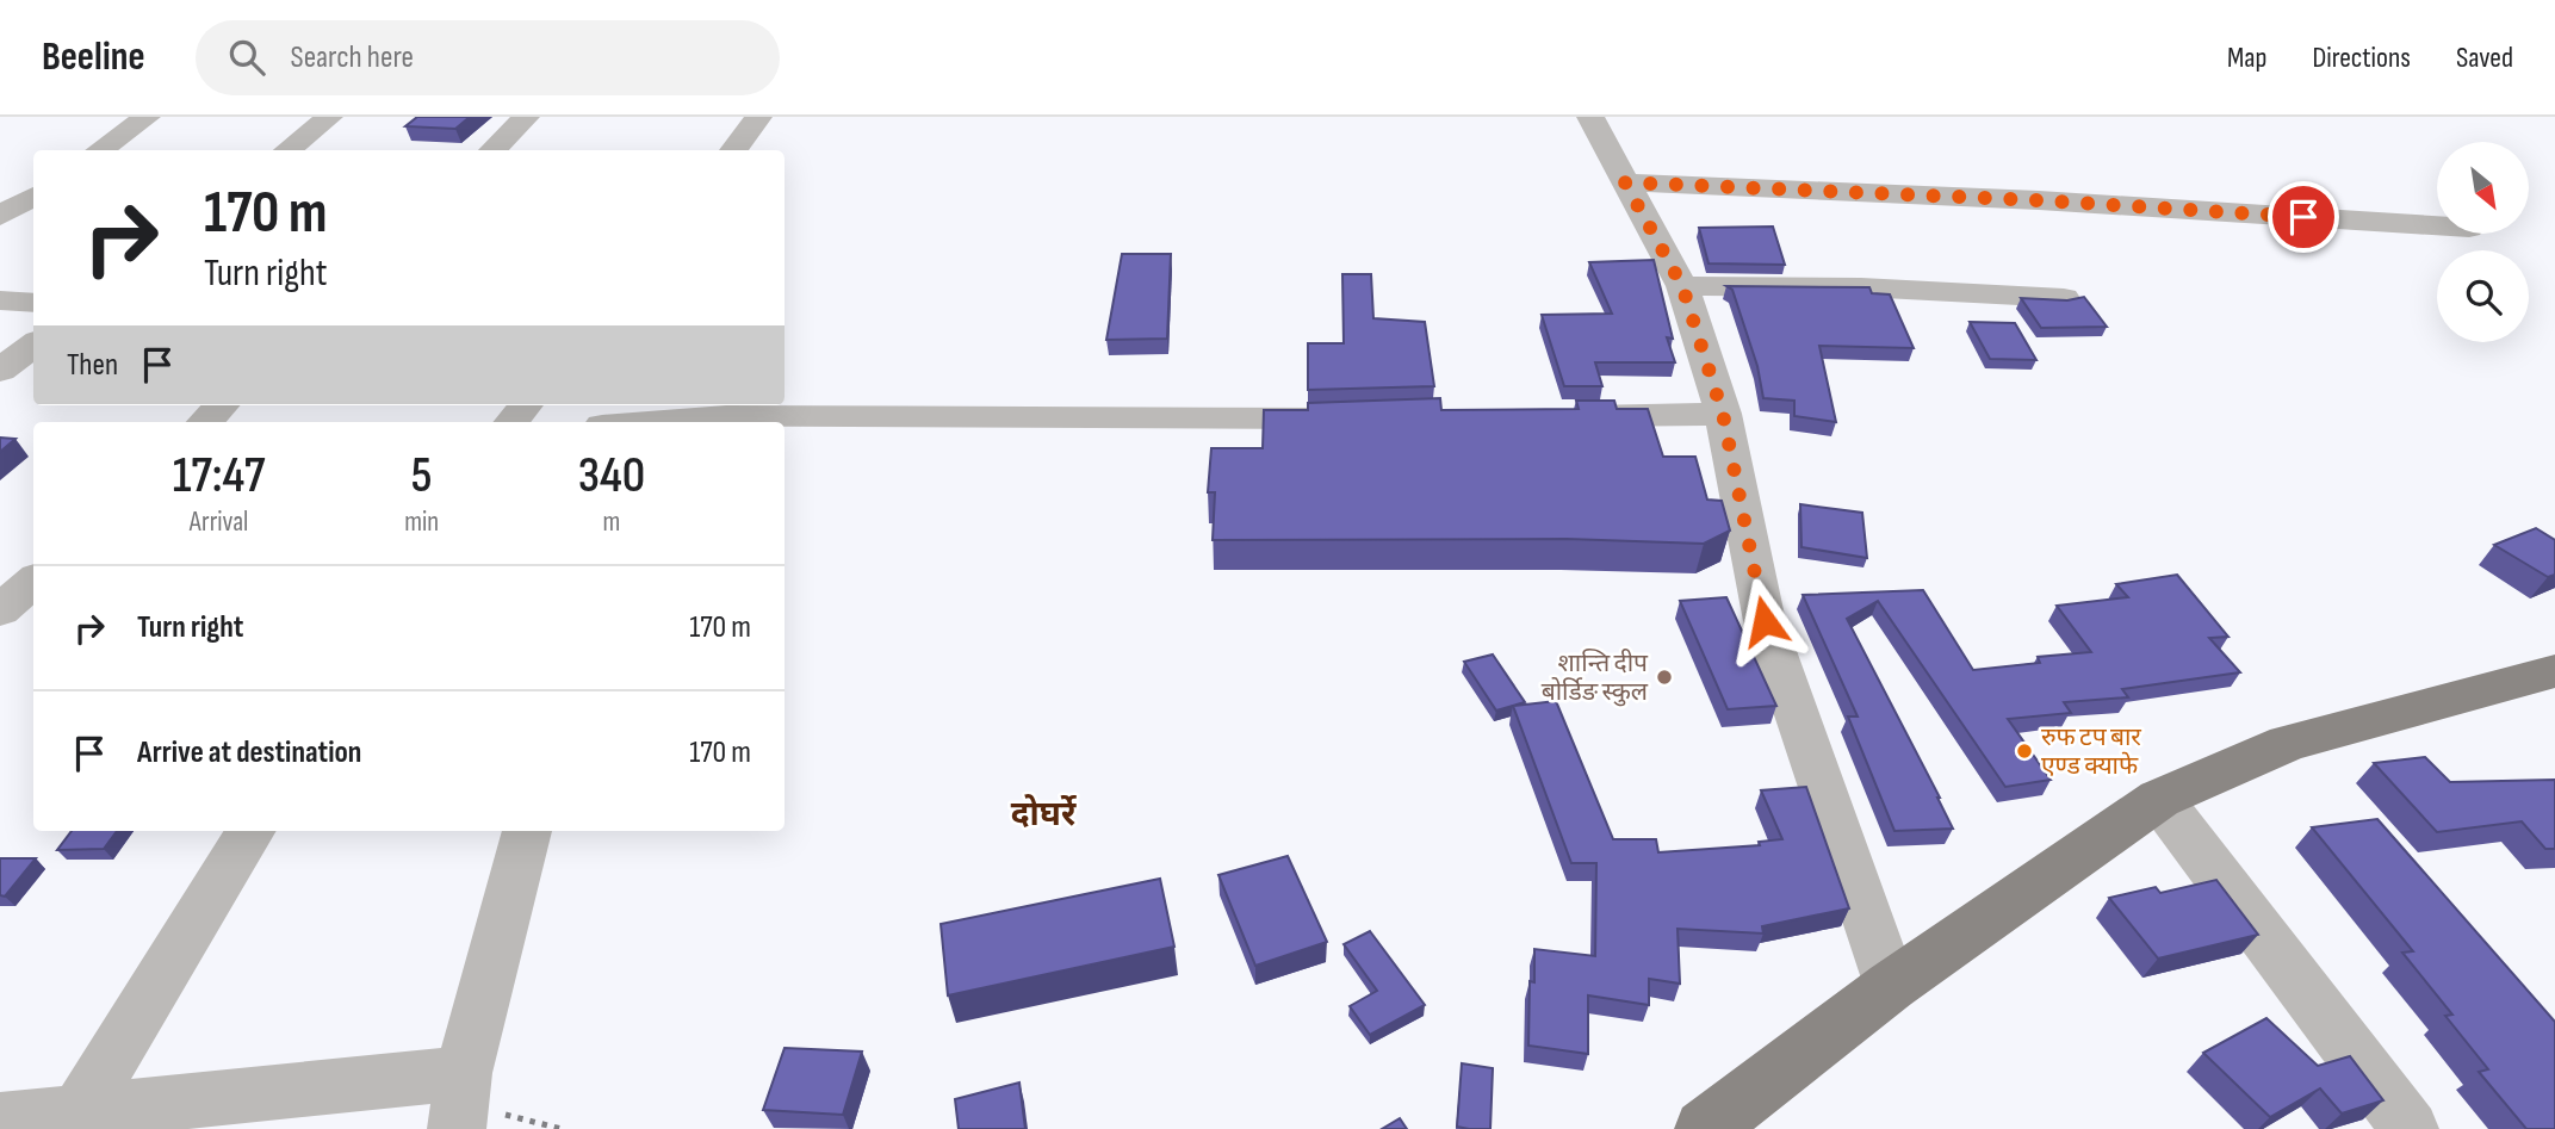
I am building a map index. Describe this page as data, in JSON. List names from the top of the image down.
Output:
{
  "districts": ["दोघर्रे"],
  "places": ["शान्ति दीप बोर्डिङ स्कुल", "रुफ टप बार एण्ड क्याफे"],
  "north": "bottom right",
  "page": {
    "header": "Beeline",
    "search": "Search here",
    "nav": ["Map", "Directions", "Saved"],
    "turn": ["170 m", "Turn right"],
    "then": "Then",
    "eta": [
      "17:47",
      "Arrival",
      "5",
      "min",
      "340",
      "m"
    ],
    "list": [
      {
        "name": "Turn right",
        "value": "170 m"
      },
      {
        "name": "Arrive at destination",
        "value": "170 m"
      }
    ]
  }
}
